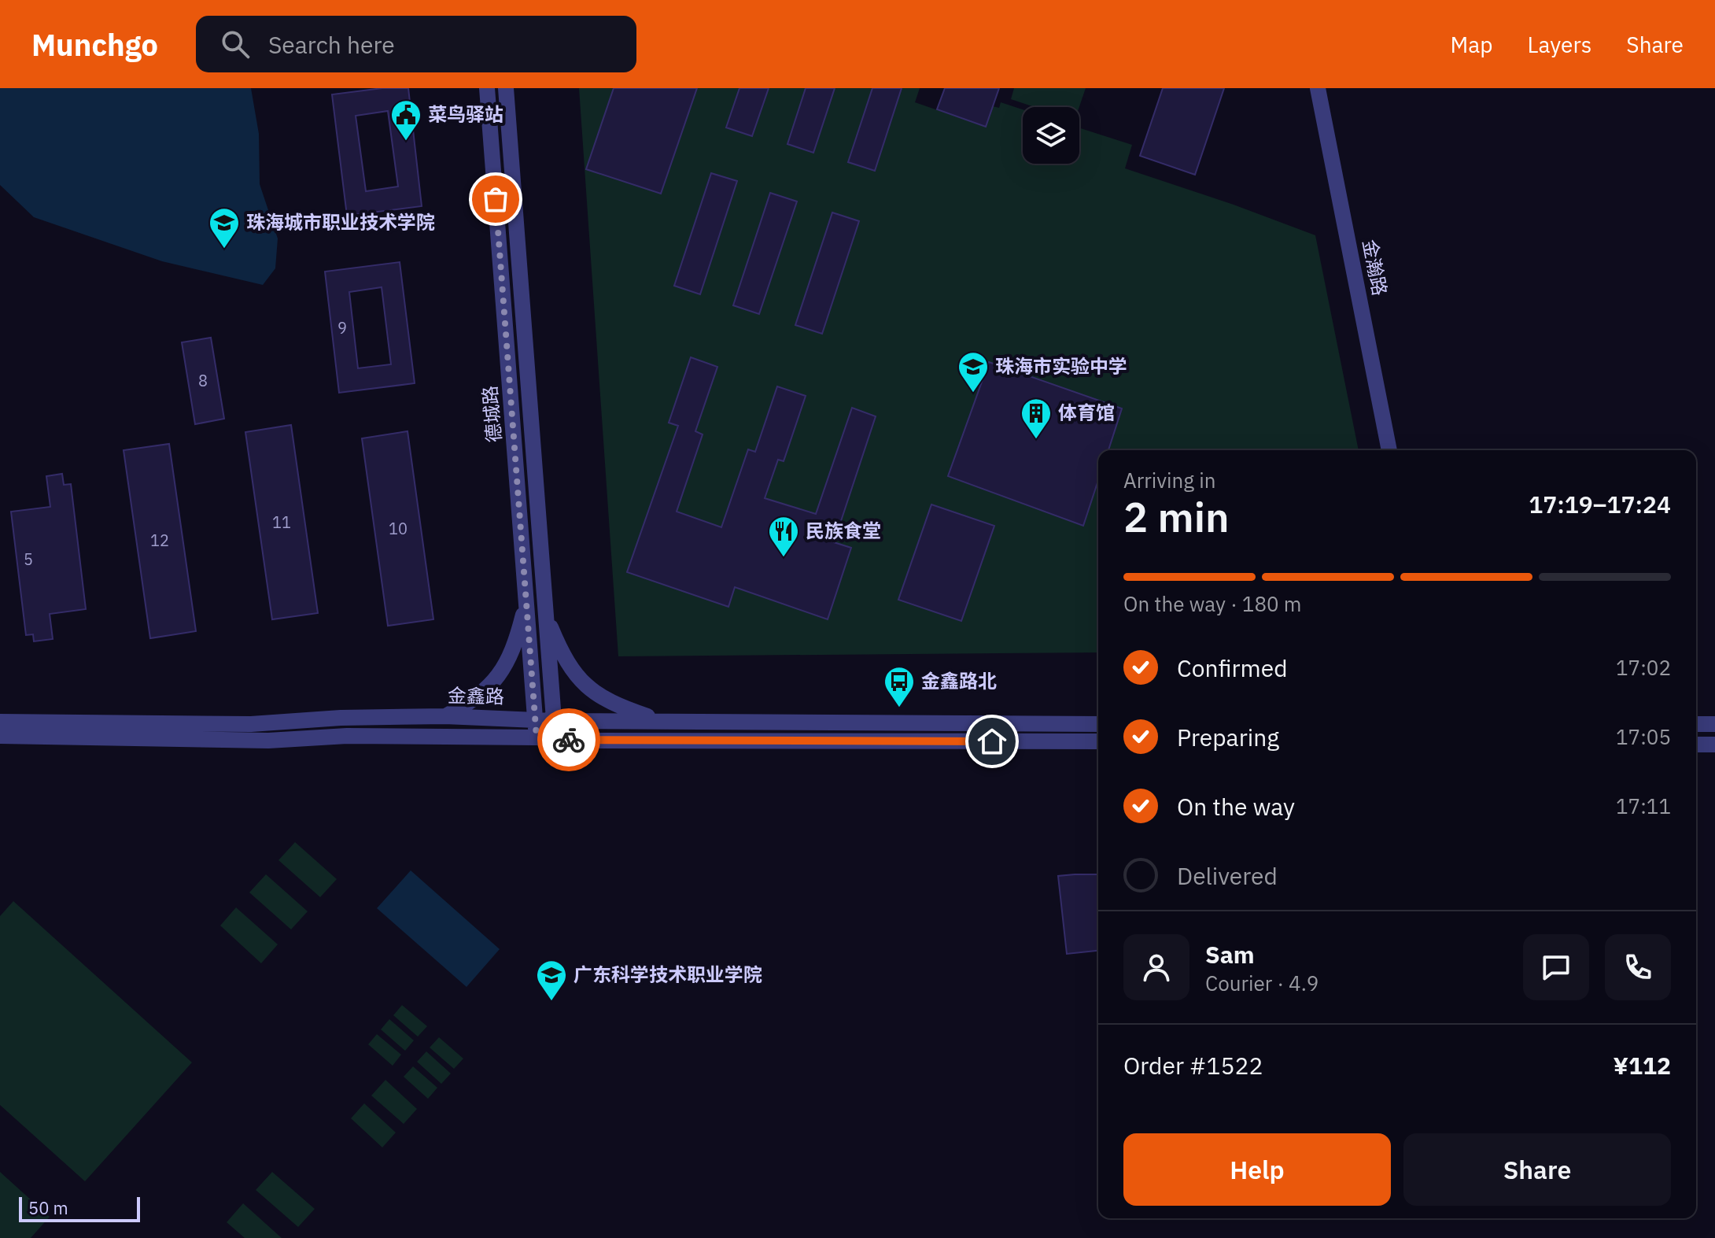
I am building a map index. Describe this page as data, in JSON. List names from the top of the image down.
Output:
{
  "streets": {
    "street": ["金瀚路", "德城路", "金鑫路"]
  },
  "crossings": [
    ["德城路", "金鑫路"]
  ],
  "places": {
    "public building": ["菜鸟驿站"],
    "school or university": ["珠海城市职业技术学院", "珠海市实验中学", "广东科学技术职业学院"],
    "building": ["体育馆"],
    "restaurant": ["民族食堂"],
    "bus stop": ["金鑫路北"]
  },
  "house_numbers": [
    "9",
    "8",
    "11",
    "10",
    "12",
    "5"
  ],
  "scale_bar": "50 m",
  "page": {
    "header": "Munchgo",
    "search": "Search here",
    "nav": ["Map", "Layers", "Share"],
    "heading": ["2 min", "Arriving in", "17:19–17:24"],
    "panel": [
      "Sam",
      "Courier · 4.9",
      "Order #1522",
      "¥112"
    ],
    "bar": "On the way · 180 m",
    "list": [
      ["Confirmed", "17:02"],
      ["Preparing", "17:05"],
      ["On the way", "17:11"],
      "Delivered"
    ],
    "buttons": ["Help", "Share"],
    "scale": "50 m"
  }
}
